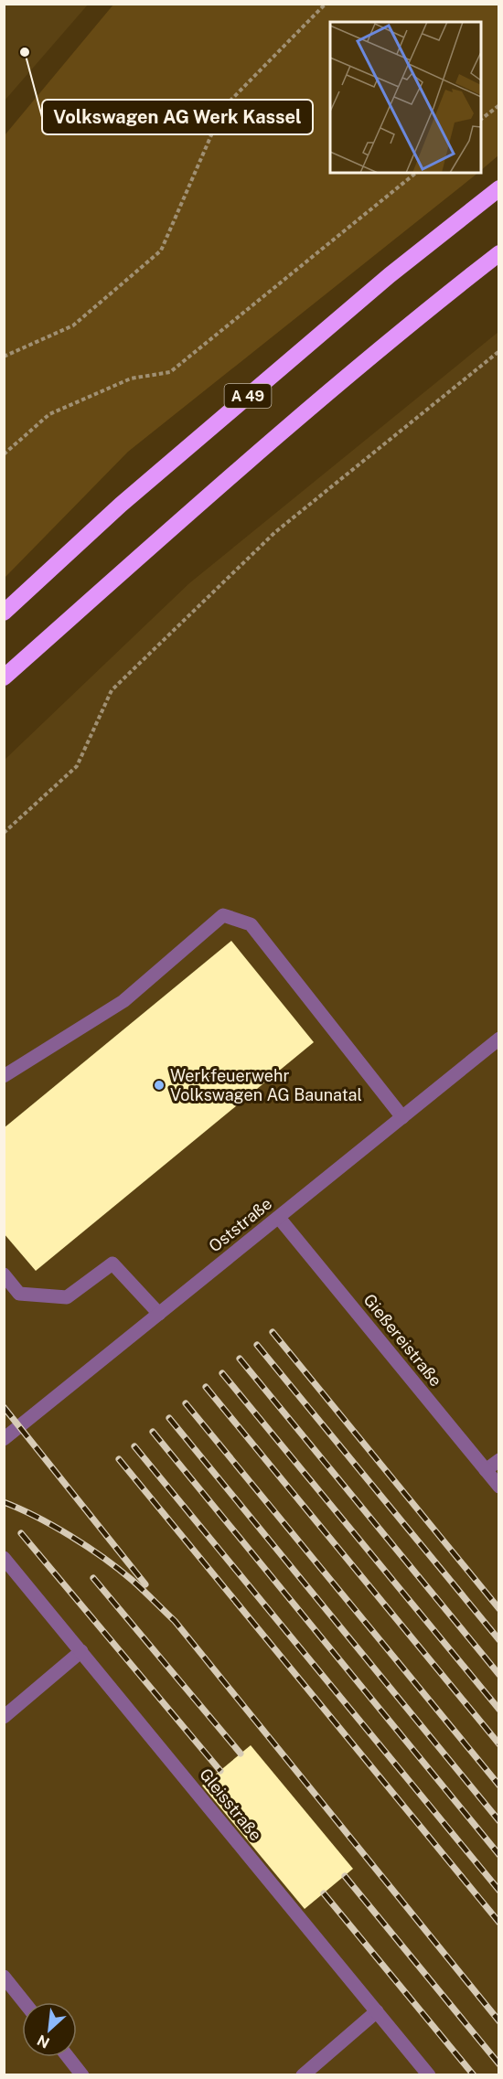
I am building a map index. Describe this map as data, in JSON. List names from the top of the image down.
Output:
{
  "streets": {
    "highway": ["A 49"],
    "street": ["Oststraße", "Gießereistraße", "Gleisstraße"]
  },
  "crossings": [
    ["Oststraße", "Gießereistraße"]
  ],
  "places": ["Volkswagen AG Werk Kassel", "Werkfeuerwehr Volkswagen AG Baunatal"],
  "north": "bottom left"
}
